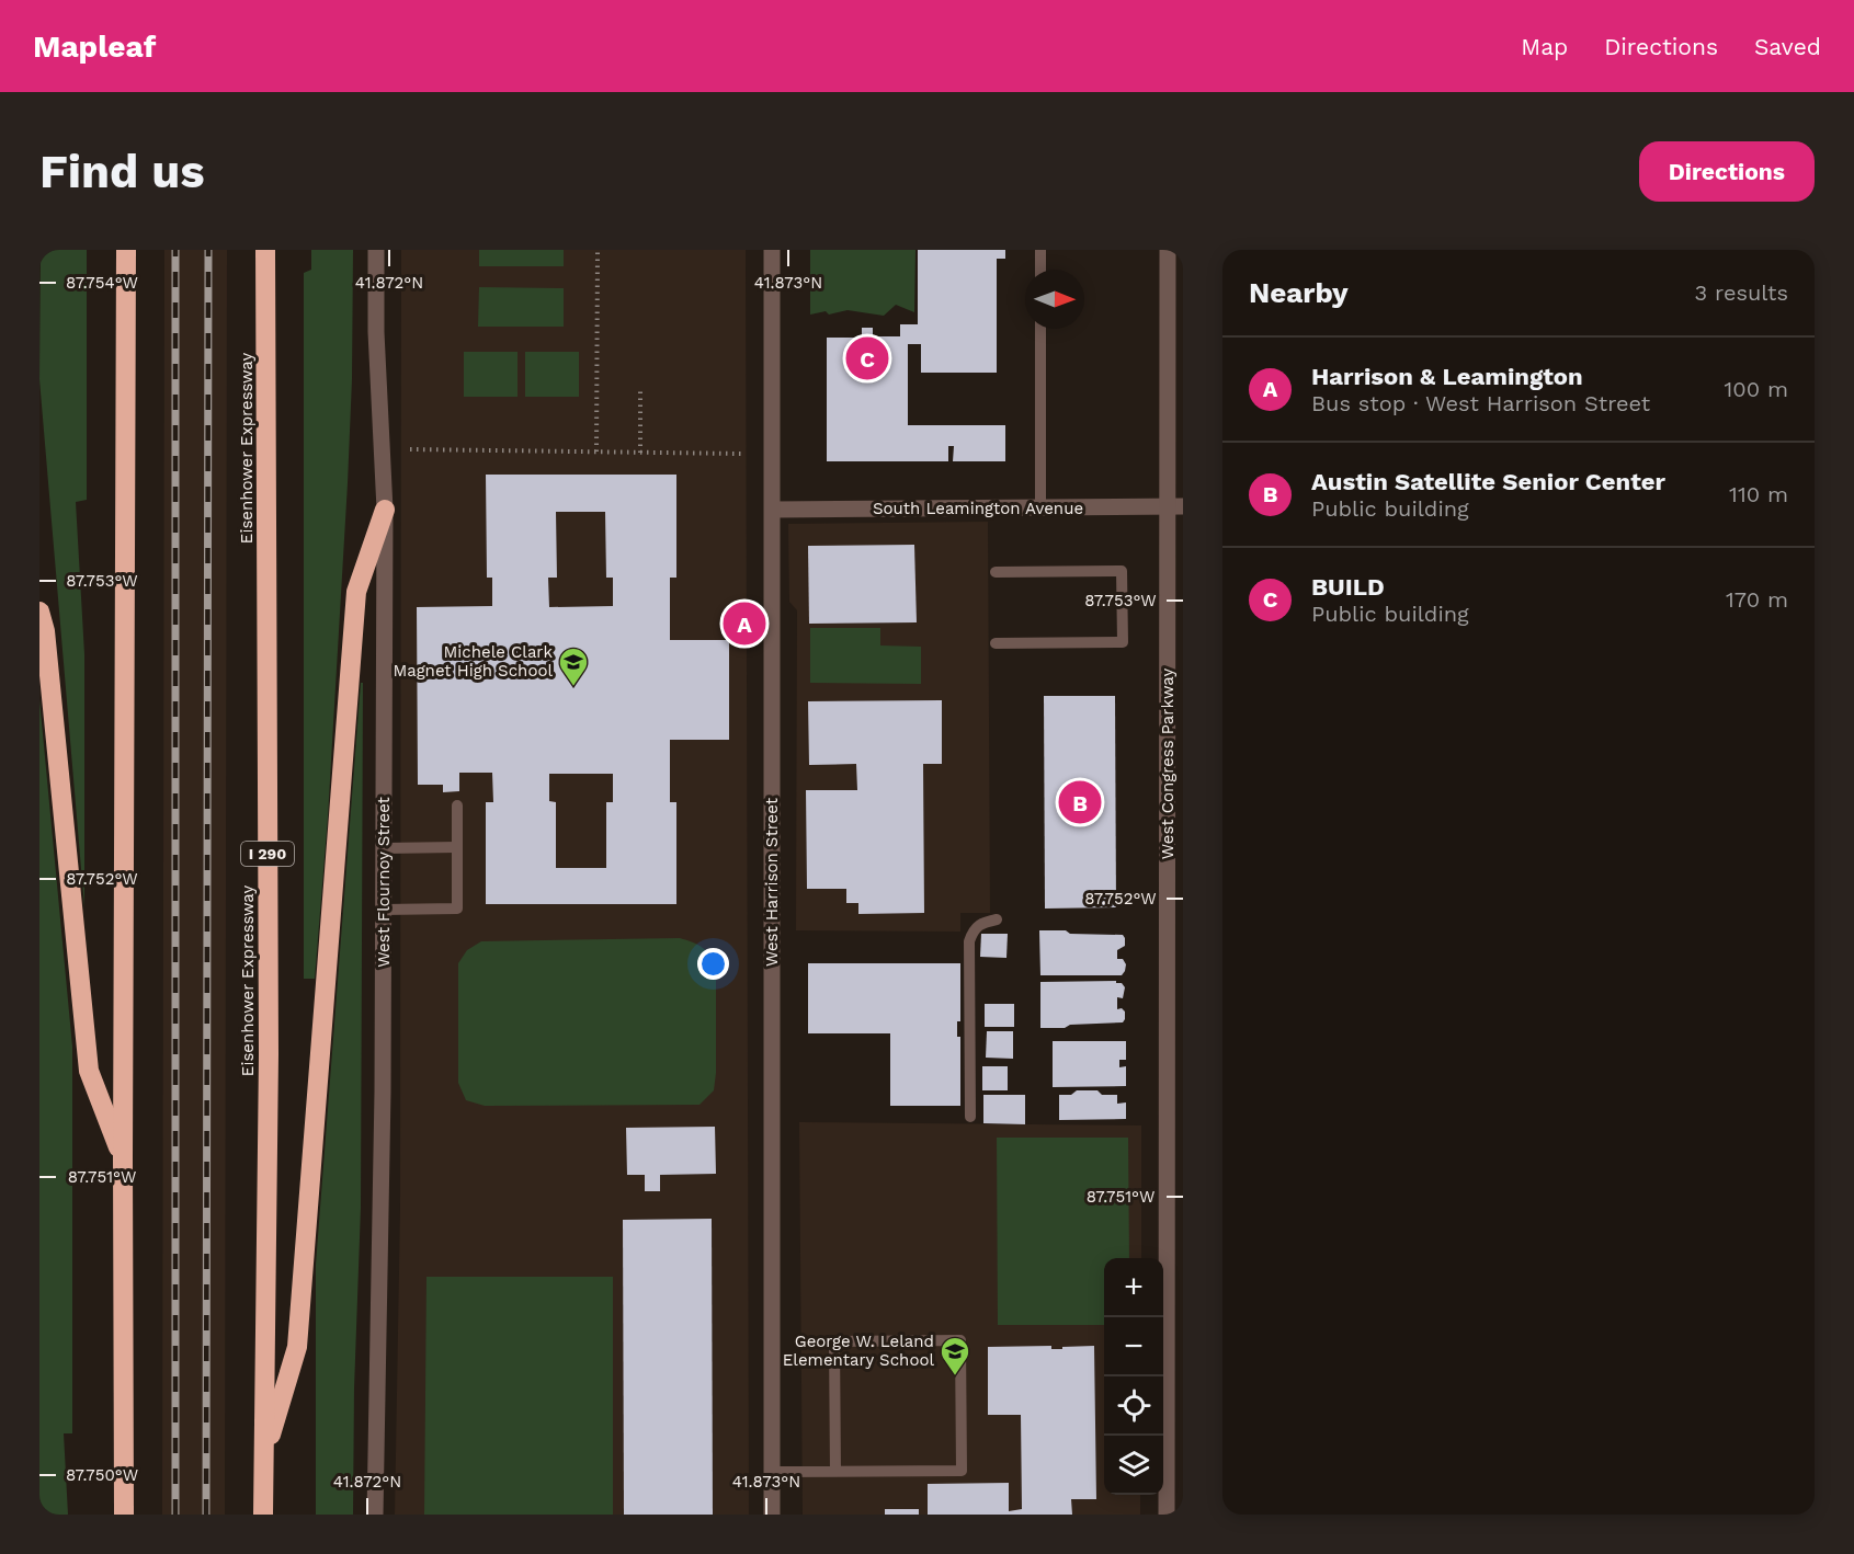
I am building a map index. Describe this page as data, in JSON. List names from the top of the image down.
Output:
{
  "streets": {
    "highway": ["Eisenhower Expressway", "I 290"],
    "street": [
      "South Leamington Avenue",
      "West Congress Parkway",
      "West Flournoy Street",
      "West Harrison Street"
    ]
  },
  "crossings": [
    ["South Leamington Avenue", "West Congress Parkway"],
    ["South Leamington Avenue", "West Harrison Street"]
  ],
  "places": {
    "school or university": ["Michele Clark Magnet High School", "George W. Leland Elementary School"]
  },
  "north": "right",
  "page": {
    "header": "Mapleaf",
    "nav": ["Map", "Directions", "Saved"],
    "buttons": "Directions",
    "title": "Find us",
    "heading": ["Nearby", "3 results"],
    "pins": ["C", "A", "B"],
    "list": [
      {
        "mark": "A",
        "name": "Harrison & Leamington",
        "note": "Bus stop · West Harrison Street",
        "value": "100 m"
      },
      {
        "mark": "B",
        "name": "Austin Satellite Senior Center",
        "note": "Public building",
        "value": "110 m"
      },
      {
        "mark": "C",
        "name": "BUILD",
        "note": "Public building",
        "value": "170 m"
      }
    ],
    "map_buttons": ["+", "−"]
  },
  "coordinates": [
    "41.872°N",
    "41.873°N",
    "87.754°W",
    "87.753°W",
    "87.752°W",
    "87.751°W",
    "87.750°W"
  ]
}
